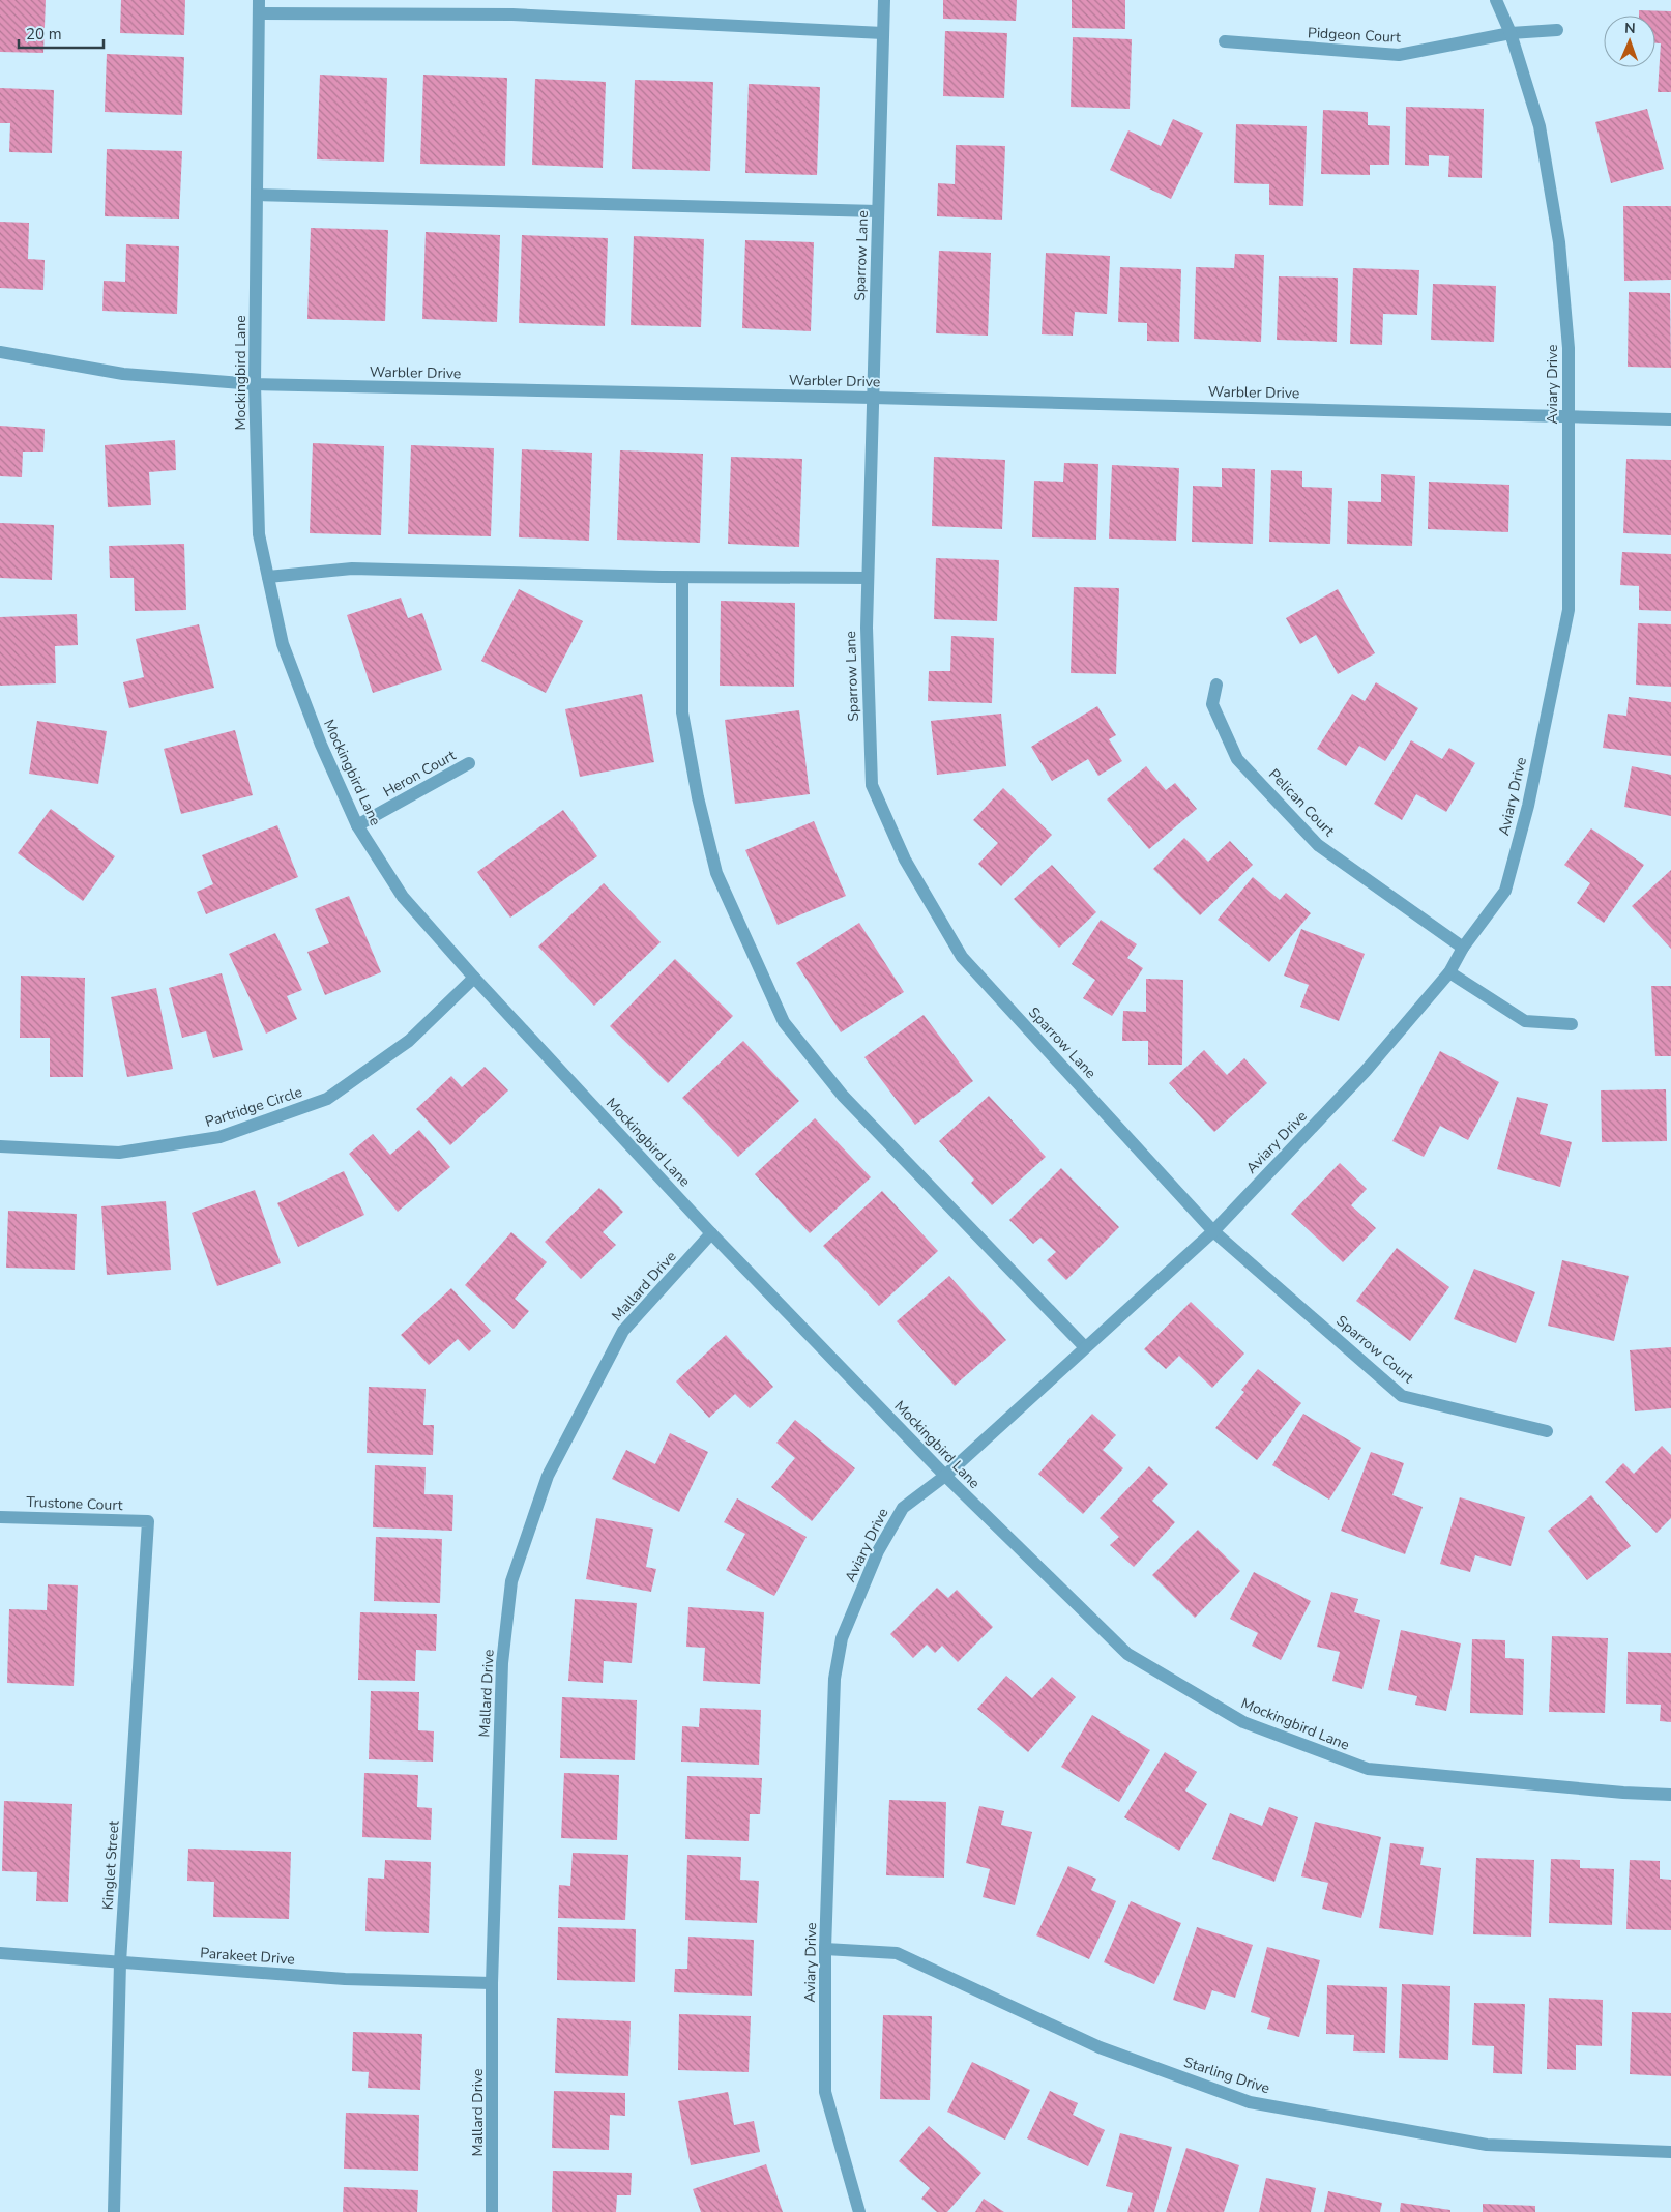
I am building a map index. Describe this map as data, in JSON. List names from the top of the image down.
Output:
{
  "streets": {
    "street": [
      "Pidgeon Court",
      "Sparrow Lane",
      "Mockingbird Lane",
      "Warbler Drive",
      "Aviary Drive",
      "Heron Court",
      "Pelican Court",
      "Partridge Circle",
      "Mallard Drive",
      "Sparrow Court",
      "Trustone Court",
      "Kinglet Street",
      "Parakeet Drive",
      "Starling Drive"
    ]
  },
  "crossings": [
    ["Pidgeon Court", "Aviary Drive"],
    ["Sparrow Lane", "Warbler Drive"],
    ["Sparrow Lane", "Aviary Drive"],
    ["Sparrow Lane", "Sparrow Court"],
    ["Mockingbird Lane", "Warbler Drive"],
    ["Mockingbird Lane", "Aviary Drive"],
    ["Mockingbird Lane", "Heron Court"],
    ["Mockingbird Lane", "Partridge Circle"],
    ["Mockingbird Lane", "Mallard Drive"],
    ["Warbler Drive", "Aviary Drive"],
    ["Aviary Drive", "Pelican Court"],
    ["Aviary Drive", "Sparrow Court"],
    ["Aviary Drive", "Starling Drive"],
    ["Mallard Drive", "Parakeet Drive"],
    ["Trustone Court", "Kinglet Street"],
    ["Kinglet Street", "Parakeet Drive"]
  ],
  "scale_bar": "20 m",
  "north": "top"
}
